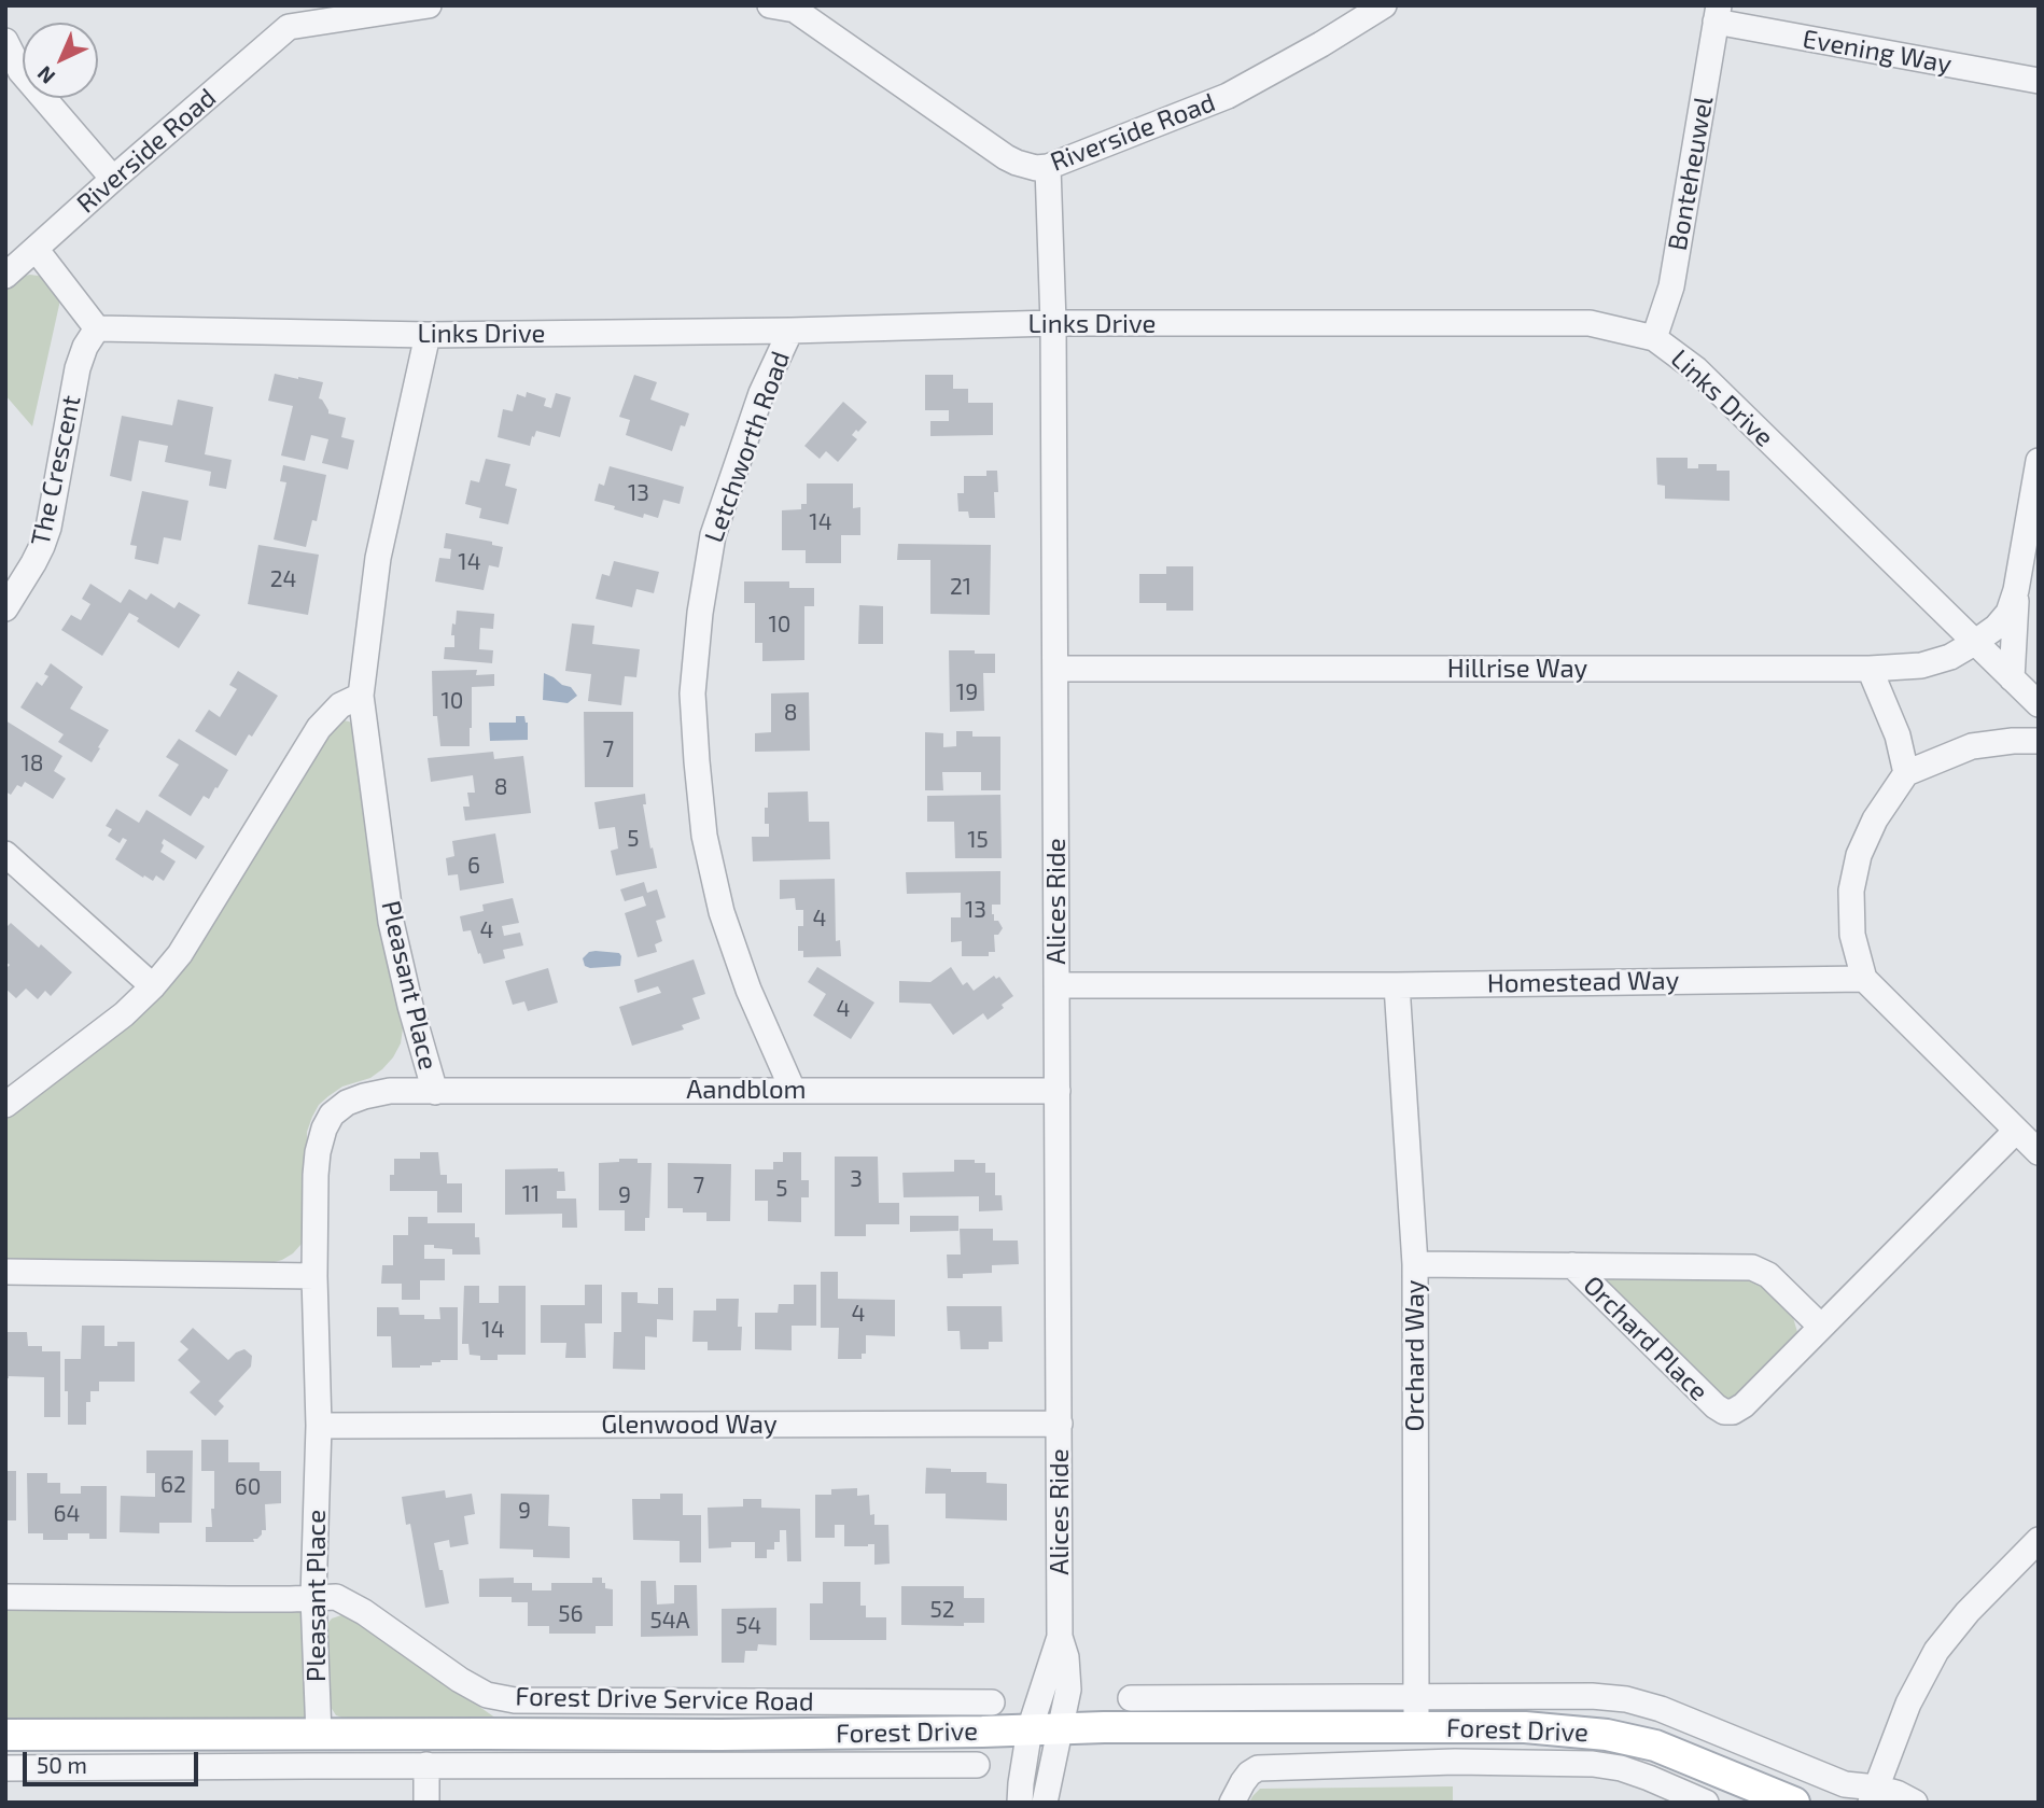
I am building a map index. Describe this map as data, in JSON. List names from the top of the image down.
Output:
{
  "streets": {
    "main road": ["Forest Drive"],
    "street": [
      "Evening Way",
      "Riverside Road",
      "Bonteheuwel",
      "Links Drive",
      "Letchworth Road",
      "The Crescent",
      "Hillrise Way",
      "Alices Ride",
      "Homestead Way",
      "Pleasant Place",
      "Aandblom",
      "Orchard Place",
      "Orchard Way",
      "Glenwood Way",
      "Forest Drive Service Road"
    ]
  },
  "crossings": [
    ["Evening Way", "Bonteheuwel"],
    ["Riverside Road", "Alices Ride"],
    ["Bonteheuwel", "Links Drive"],
    ["Links Drive", "Letchworth Road"],
    ["Links Drive", "The Crescent"],
    ["Links Drive", "Hillrise Way"],
    ["Links Drive", "Alices Ride"],
    ["Links Drive", "Pleasant Place"],
    ["Letchworth Road", "Aandblom"],
    ["Hillrise Way", "Alices Ride"],
    ["Alices Ride", "Homestead Way"],
    ["Alices Ride", "Aandblom"],
    ["Alices Ride", "Glenwood Way"],
    ["Alices Ride", "Forest Drive"],
    ["Homestead Way", "Orchard Way"],
    ["Pleasant Place", "Aandblom"],
    ["Pleasant Place", "Glenwood Way"],
    ["Pleasant Place", "Forest Drive Service Road"],
    ["Pleasant Place", "Forest Drive"],
    ["Orchard Place", "Orchard Way"],
    ["Orchard Way", "Forest Drive"]
  ],
  "house_numbers": [
    "13",
    "14",
    "14",
    "24",
    "21",
    "10",
    "19",
    "10",
    "8",
    "7",
    "18",
    "8",
    "5",
    "15",
    "6",
    "13",
    "4",
    "4",
    "4",
    "3",
    "7",
    "5",
    "11",
    "9",
    "4",
    "14",
    "62",
    "60",
    "9",
    "64",
    "52",
    "56",
    "54A",
    "54"
  ],
  "scale_bar": "50 m",
  "north": "bottom left"
}
